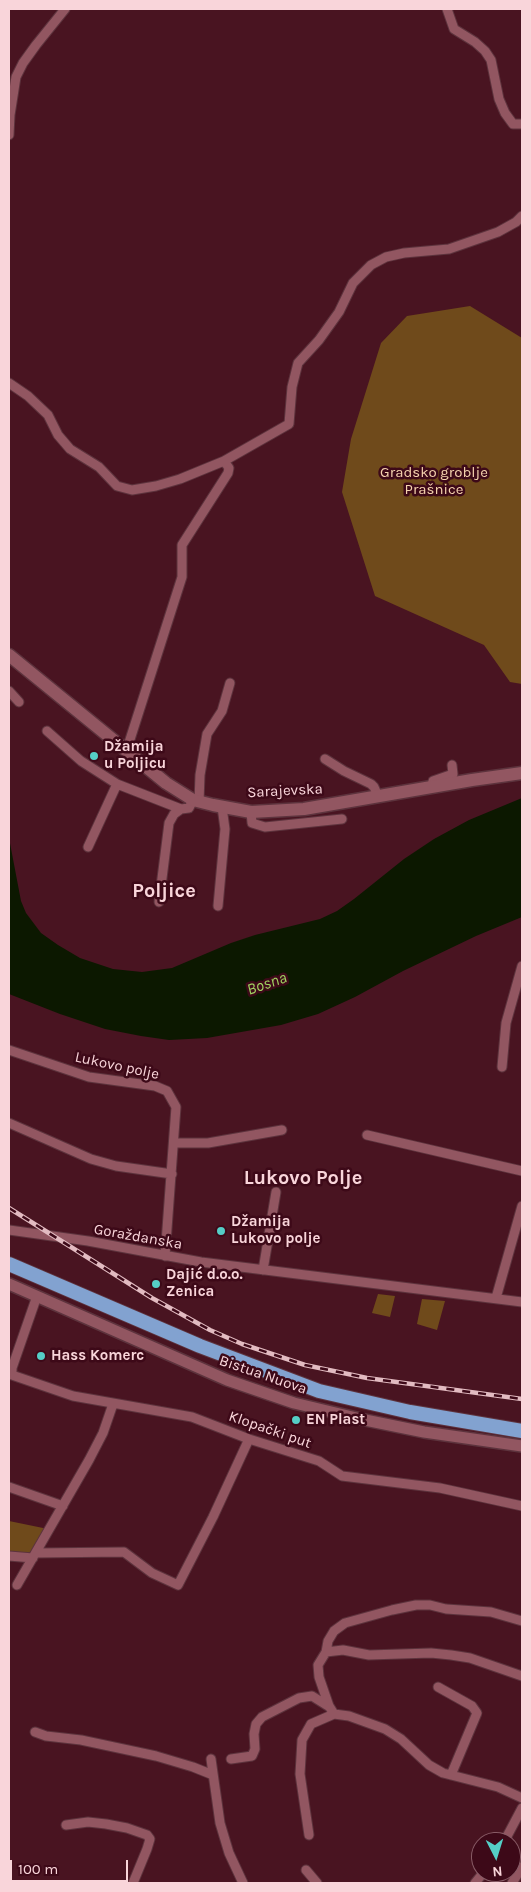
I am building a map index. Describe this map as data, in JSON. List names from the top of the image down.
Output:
{
  "streets": {
    "main road": ["Sarajevska"],
    "street": [
      "Lukovo polje",
      "Goraždanska",
      "Bistua Nuova",
      "Klopački put"
    ]
  },
  "crossings": [
    ["Lukovo polje", "Goraždanska"]
  ],
  "districts": ["Poljice", "Lukovo Polje"],
  "water": ["Bosna"],
  "parks": ["Gradsko groblje Prašnice"],
  "places": [
    "Džamija u Poljicu",
    "Džamija Lukovo polje",
    "Dajić d.o.o. Zenica",
    "Hass Komerc",
    "EN Plast"
  ],
  "scale_bar": "100 m",
  "north": "bottom"
}
